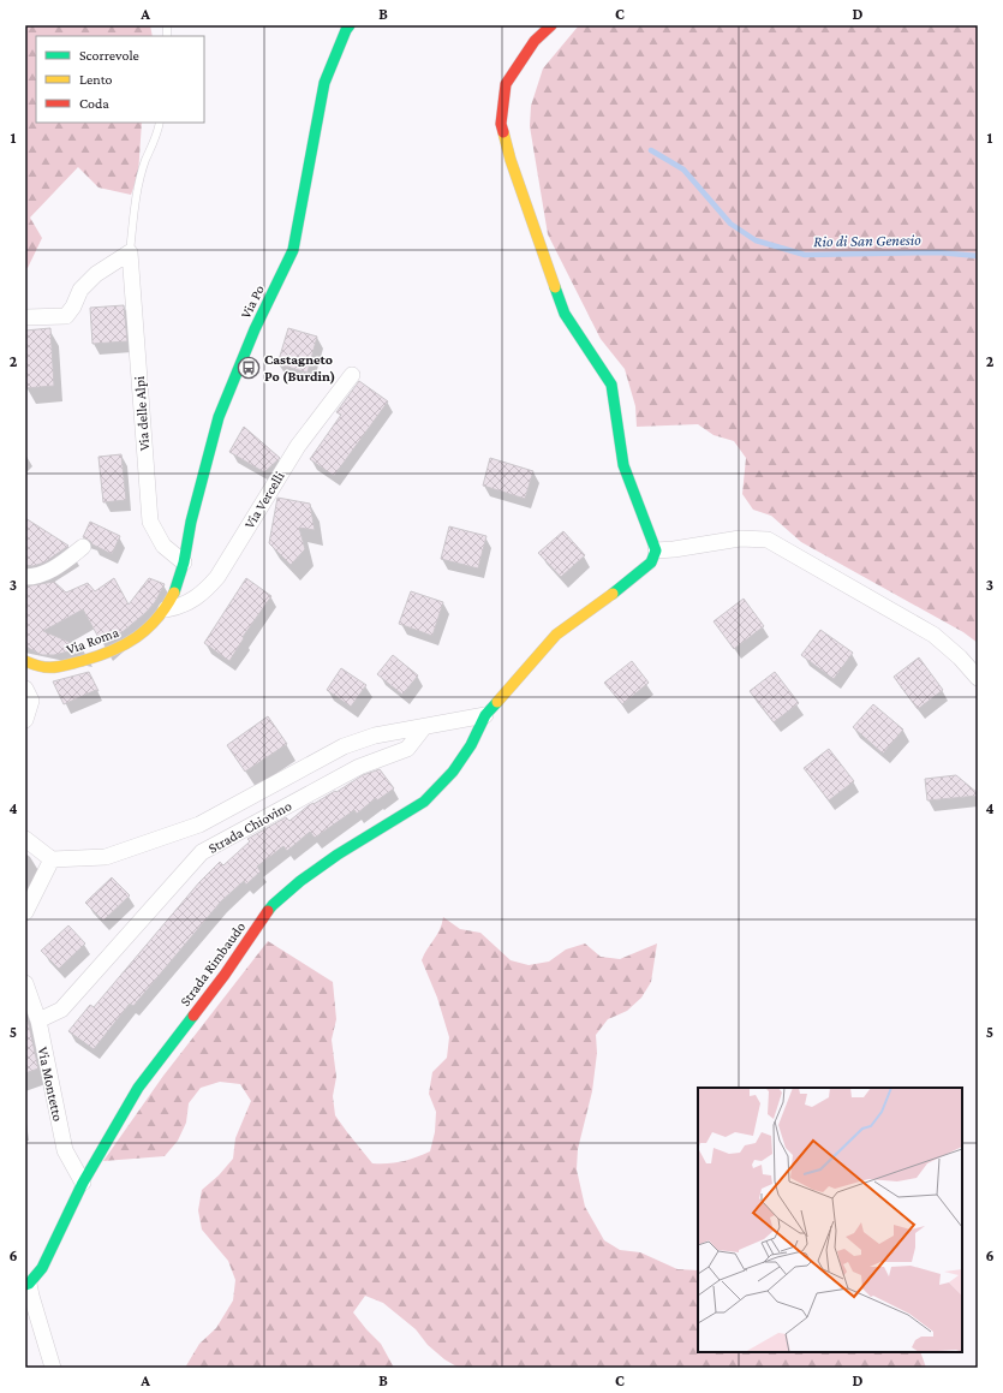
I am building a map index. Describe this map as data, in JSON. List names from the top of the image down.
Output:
{
  "streets": {
    "street": [
      "Via Po",
      "Via delle Alpi",
      "Via Vercelli",
      "Via Roma",
      "Strada Chiovino",
      "Strada Rimbaudo",
      "Via Montetto"
    ]
  },
  "crossings": [
    ["Via Po", "Via delle Alpi"],
    ["Via Po", "Via Roma"],
    ["Via Vercelli", "Via Roma"],
    ["Strada Chiovino", "Strada Rimbaudo"],
    ["Strada Chiovino", "Via Montetto"],
    ["Strada Rimbaudo", "Via Montetto"]
  ],
  "water": ["Rio di San Genesio"],
  "places": {
    "bus stop": ["Castagneto Po (Burdin)"]
  },
  "legend": ["Scorrevole", "Lento", "Coda"],
  "grid": {
    "columns": [
      "A",
      "B",
      "C",
      "D"
    ],
    "rows": [
      "1",
      "2",
      "3",
      "4",
      "5",
      "6"
    ]
  }
}
